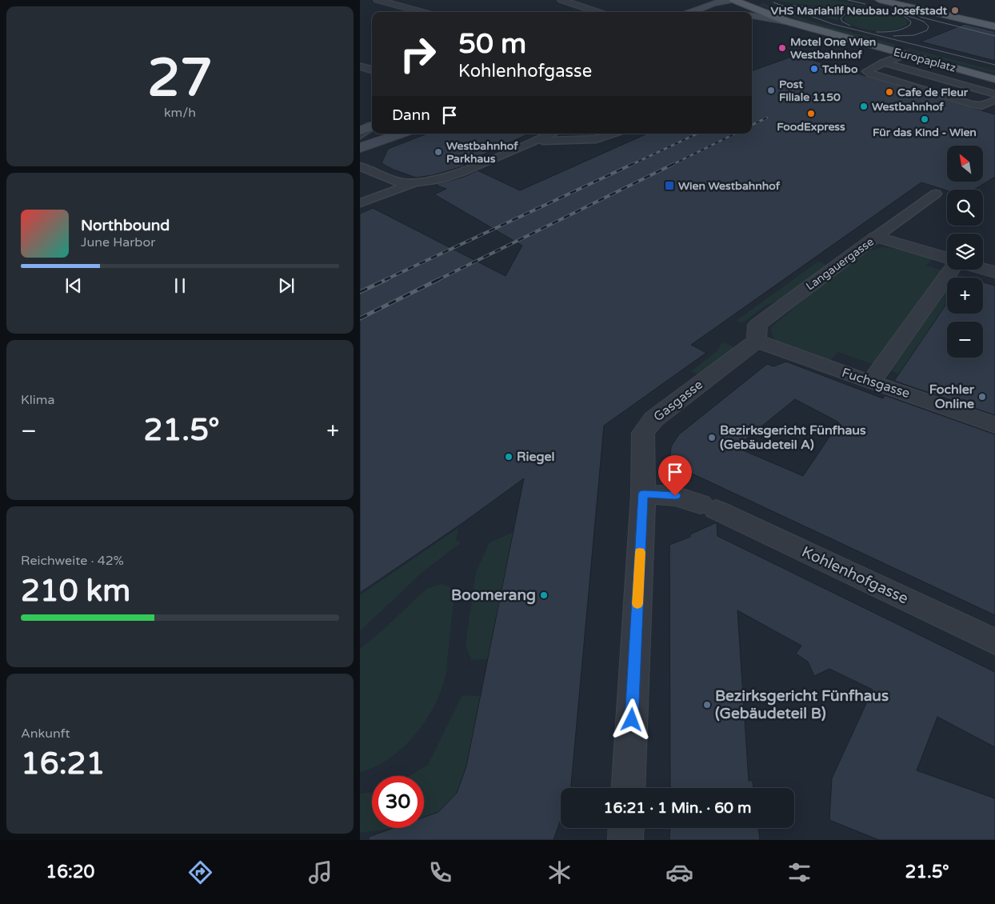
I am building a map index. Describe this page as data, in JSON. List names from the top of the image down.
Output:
{
  "streets": {
    "main road": ["Europaplatz"],
    "street": [
      "Langauergasse",
      "Fuchsgasse",
      "Gasgasse",
      "Kohlenhofgasse"
    ]
  },
  "crossings": [
    ["Langauergasse", "Fuchsgasse"],
    ["Langauergasse", "Gasgasse"],
    ["Fuchsgasse", "Gasgasse"],
    ["Gasgasse", "Kohlenhofgasse"]
  ],
  "places": {
    "other": [
      "VHS Mariahilf Neubau Josefstadt",
      "Motel One Wien Westbahnhof",
      "Tchibo",
      "Post Filiale 1150",
      "Cafe de Fleur",
      "Westbahnhof",
      "FoodExpress",
      "Für das Kind - Wien",
      "Westbahnhof Parkhaus",
      "Fochler Online",
      "Bezirksgericht Fünfhaus (Gebäudeteil A)",
      "Riegel",
      "Boomerang",
      "Bezirksgericht Fünfhaus (Gebäudeteil B)"
    ],
    "transit": ["Wien Westbahnhof"]
  },
  "north": "top left",
  "page": {
    "tile": [
      ["27", "km/h"],
      "Klima",
      ["Reichweite · 42%", "210 km"],
      ["Ankunft", "16:21"]
    ],
    "turn": ["50 m", "Kohlenhofgasse"],
    "then": "Dann",
    "map_buttons": ["+", "−"],
    "song": ["Northbound", "June Harbor"],
    "heat": ["−", "21.5°", "+"],
    "limit": "30",
    "trip": "16:21 · 1 Min. · 60 m",
    "tabs": ["16:20", "21.5°"]
  }
}
